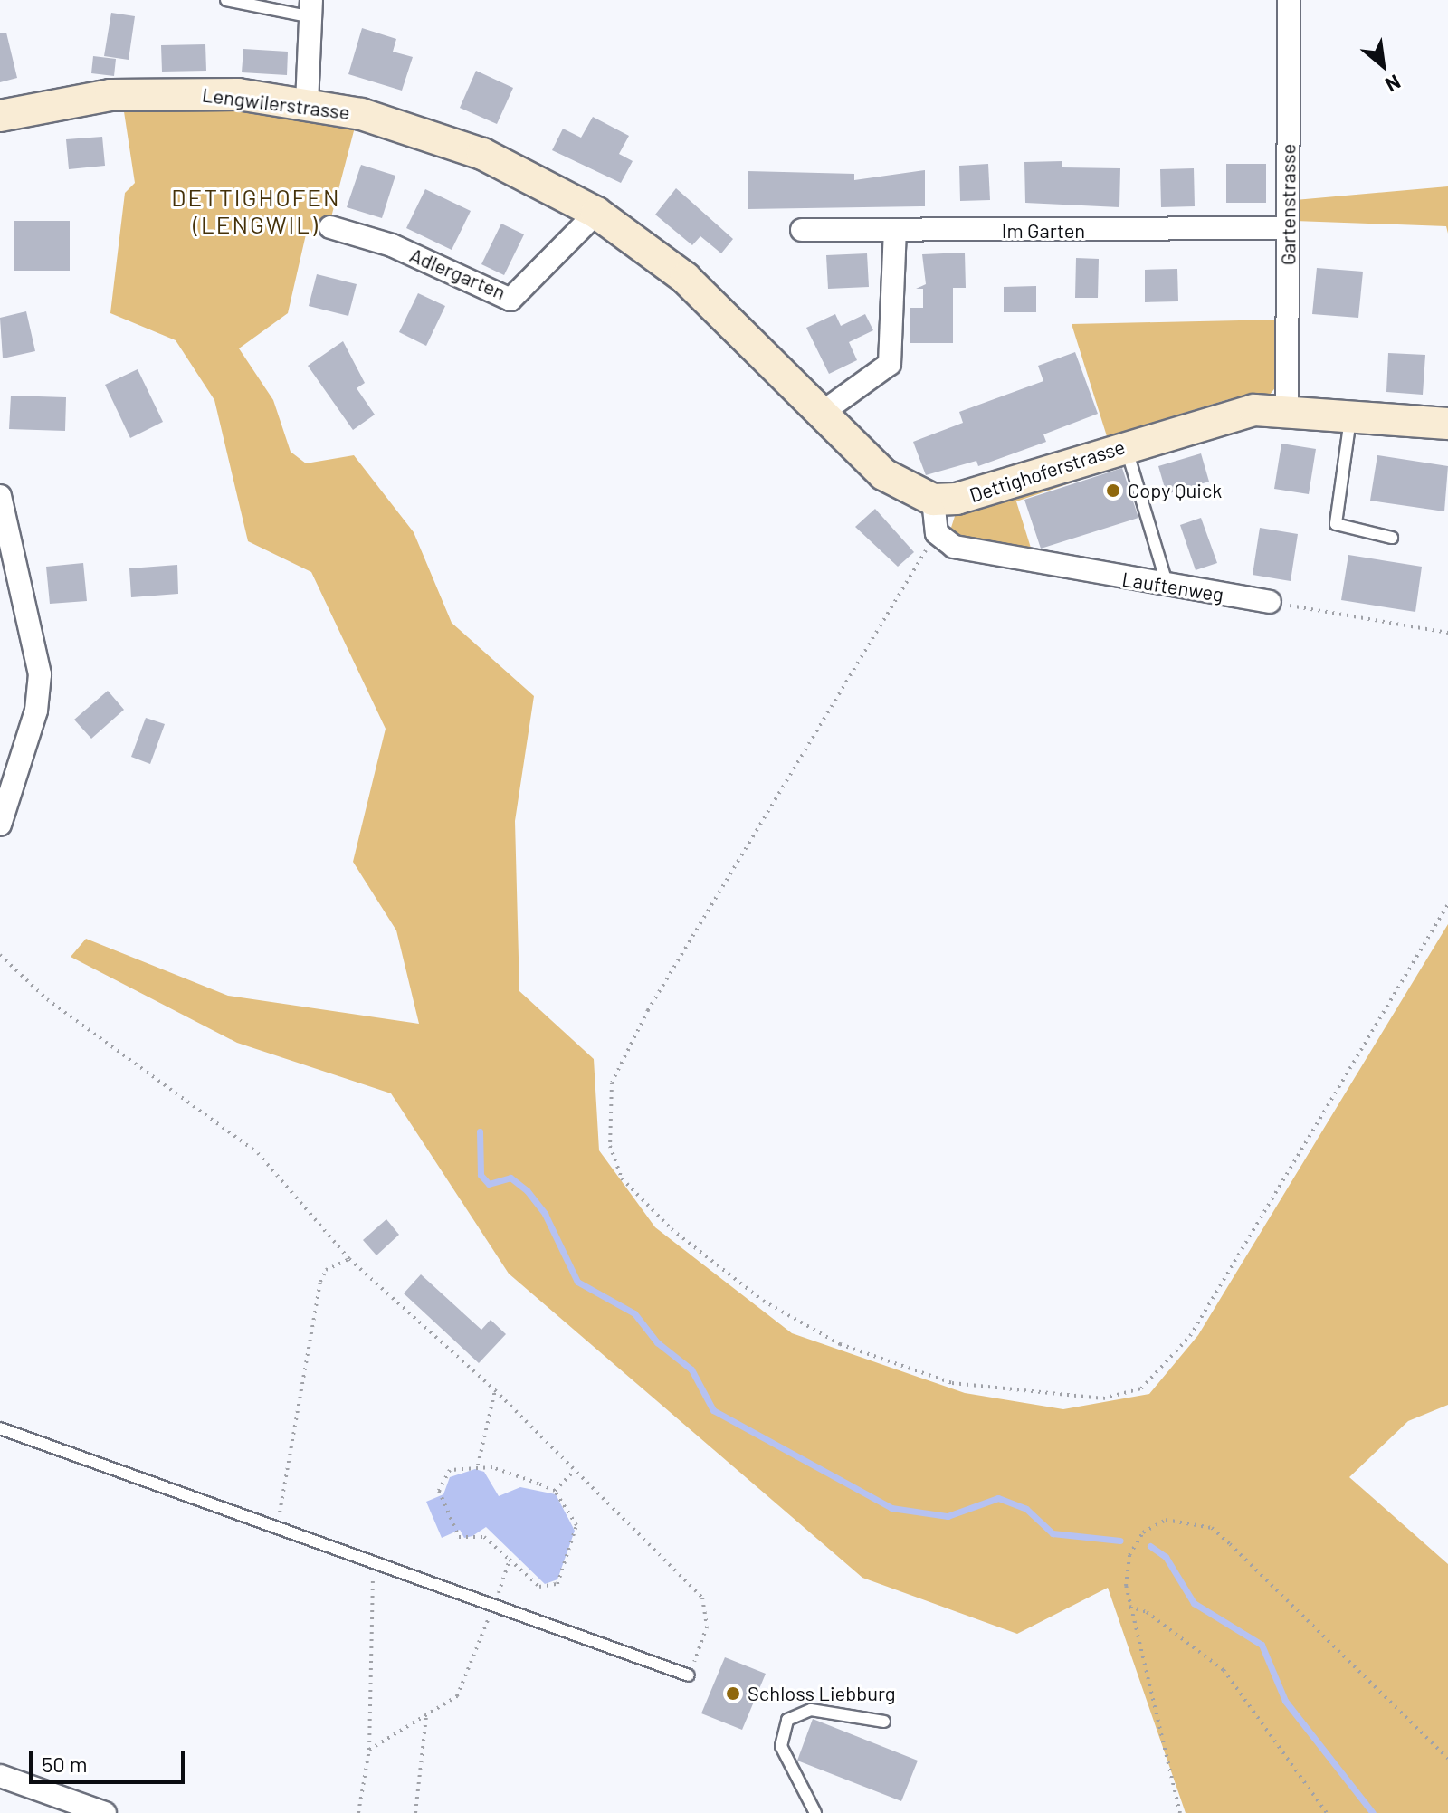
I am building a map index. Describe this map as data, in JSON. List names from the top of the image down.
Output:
{
  "streets": {
    "street": [
      "Lengwilerstrasse",
      "Gartenstrasse",
      "Im Garten",
      "Adlergarten",
      "Dettighoferstrasse",
      "Lauftenweg"
    ]
  },
  "crossings": [
    ["Lengwilerstrasse", "Adlergarten"],
    ["Gartenstrasse", "Im Garten"],
    ["Gartenstrasse", "Dettighoferstrasse"]
  ],
  "districts": ["DETTIGHOFEN (LENGWIL)"],
  "places": ["Copy Quick", "Schloss Liebburg"],
  "scale_bar": "50 m",
  "north": "bottom right"
}
